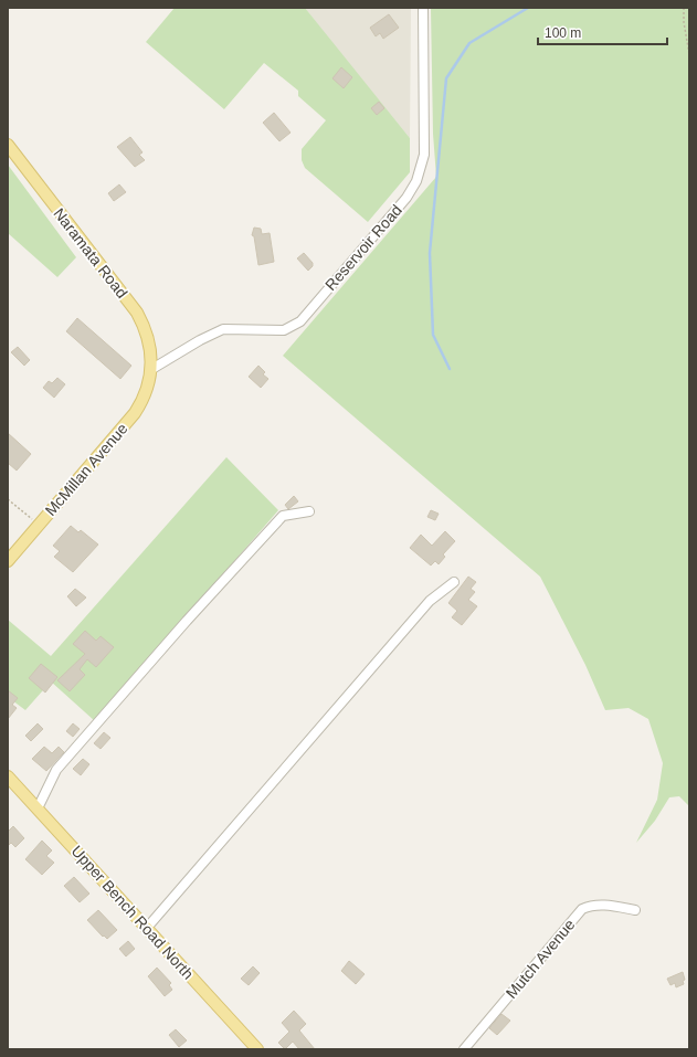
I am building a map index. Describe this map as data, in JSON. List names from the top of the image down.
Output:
{
  "streets": {
    "main road": ["Naramata Road", "McMillan Avenue", "Upper Bench Road North"],
    "street": ["Reservoir Road", "Mutch Avenue"]
  },
  "crossings": [
    ["Reservoir Road", "Naramata Road"],
    ["Reservoir Road", "McMillan Avenue"],
    ["Naramata Road", "McMillan Avenue"]
  ],
  "scale_bar": "100 m"
}
